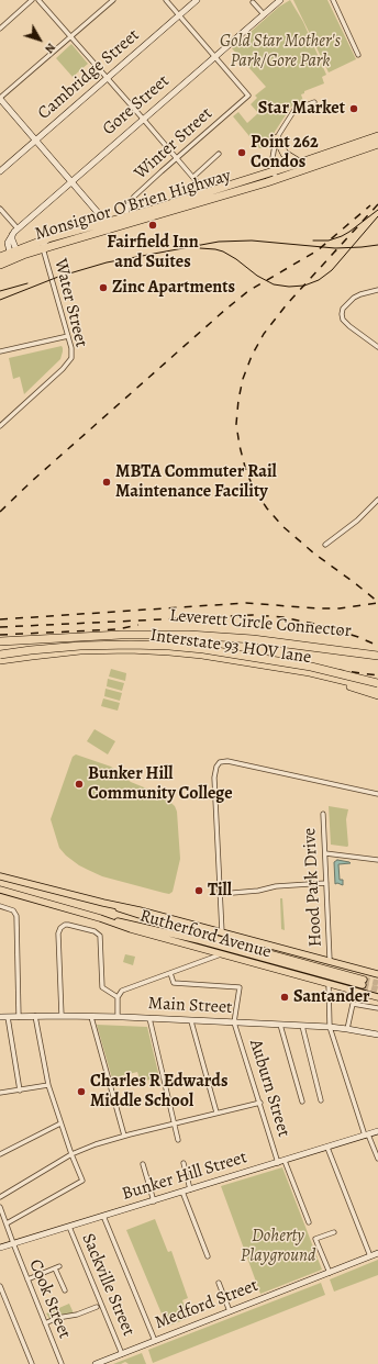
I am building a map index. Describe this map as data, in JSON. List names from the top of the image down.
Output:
{
  "streets": {
    "highway": ["Monsignor O'Brien Highway", "Leverett Circle Connector", "Interstate 93 HOV lane"],
    "main road": [
      "Cambridge Street",
      "Gore Street",
      "Rutherford Avenue",
      "Main Street",
      "Bunker Hill Street",
      "Medford Street"
    ],
    "street": [
      "Winter Street",
      "Water Street",
      "Hood Park Drive",
      "Auburn Street",
      "Sackville Street",
      "Cook Street"
    ]
  },
  "crossings": [
    ["Gore Street", "Winter Street"],
    ["Gore Street", "Monsignor O'Brien Highway"],
    ["Winter Street", "Monsignor O'Brien Highway"],
    ["Monsignor O'Brien Highway", "Water Street"],
    ["Hood Park Drive", "Rutherford Avenue"],
    ["Main Street", "Auburn Street"],
    ["Auburn Street", "Bunker Hill Street"],
    ["Bunker Hill Street", "Sackville Street"],
    ["Bunker Hill Street", "Cook Street"],
    ["Sackville Street", "Medford Street"]
  ],
  "parks": ["Gold Star Mother's Park/Gore Park", "Doherty Playground"],
  "places": [
    "Star Market",
    "Point 262 Condos",
    "Fairfield Inn and Suites",
    "Zinc Apartments",
    "MBTA Commuter Rail Maintenance Facility",
    "Bunker Hill Community College",
    "Till",
    "Santander",
    "Charles R Edwards Middle School"
  ],
  "north": "bottom right"
}
